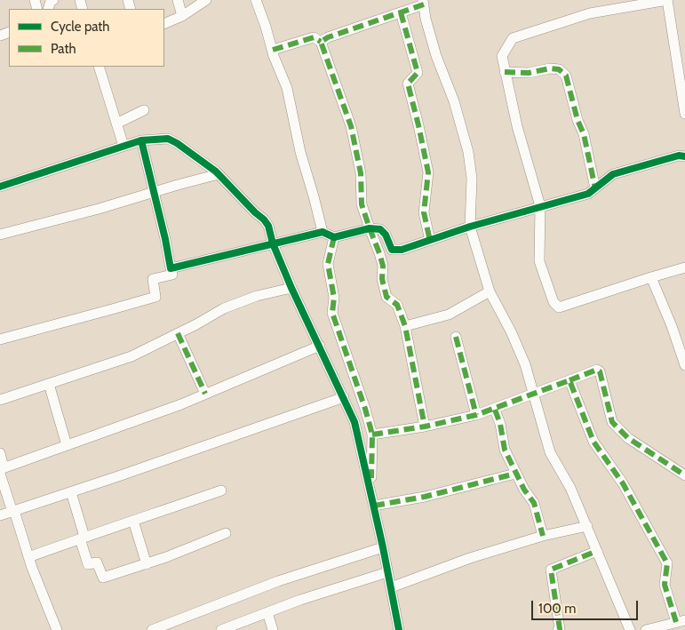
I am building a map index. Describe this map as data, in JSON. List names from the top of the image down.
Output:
{
  "legend": ["Cycle path", "Path"],
  "scale_bar": "100 m"
}
